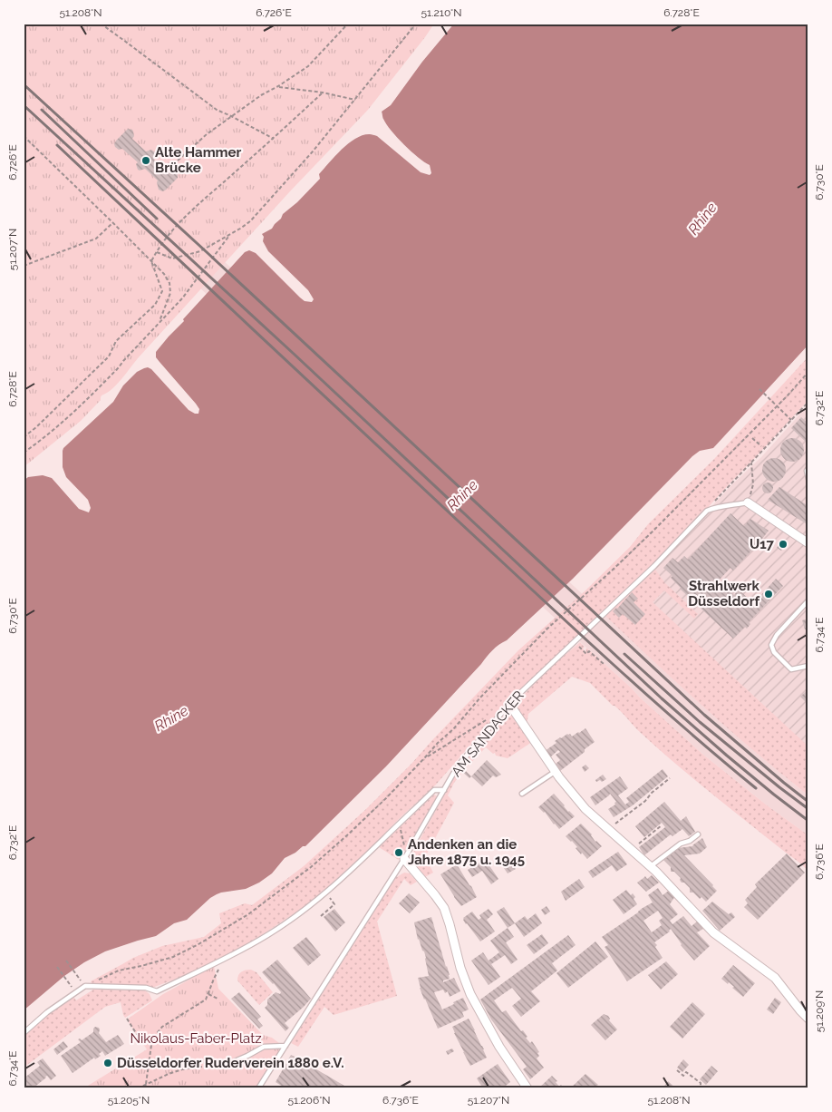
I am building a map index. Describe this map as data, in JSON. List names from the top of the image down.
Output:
{
  "streets": {
    "lane": ["AM SANDACKER"]
  },
  "water": ["Rhine"],
  "parks": ["Nikolaus-Faber-Platz"],
  "places": [
    "Alte Hammer Brücke",
    "U17",
    "Strahlwerk Düsseldorf",
    "Andenken an die Jahre 1875 u. 1945",
    "Düsseldorfer Ruderverein 1880 e.V."
  ],
  "coordinates": [
    "51.208°N",
    "6.726°E",
    "51.210°N",
    "6.728°E",
    "6.730°E",
    "51.207°N",
    "6.732°E",
    "6.734°E",
    "6.736°E",
    "51.209°N",
    "51.205°N",
    "51.206°N"
  ]
}
